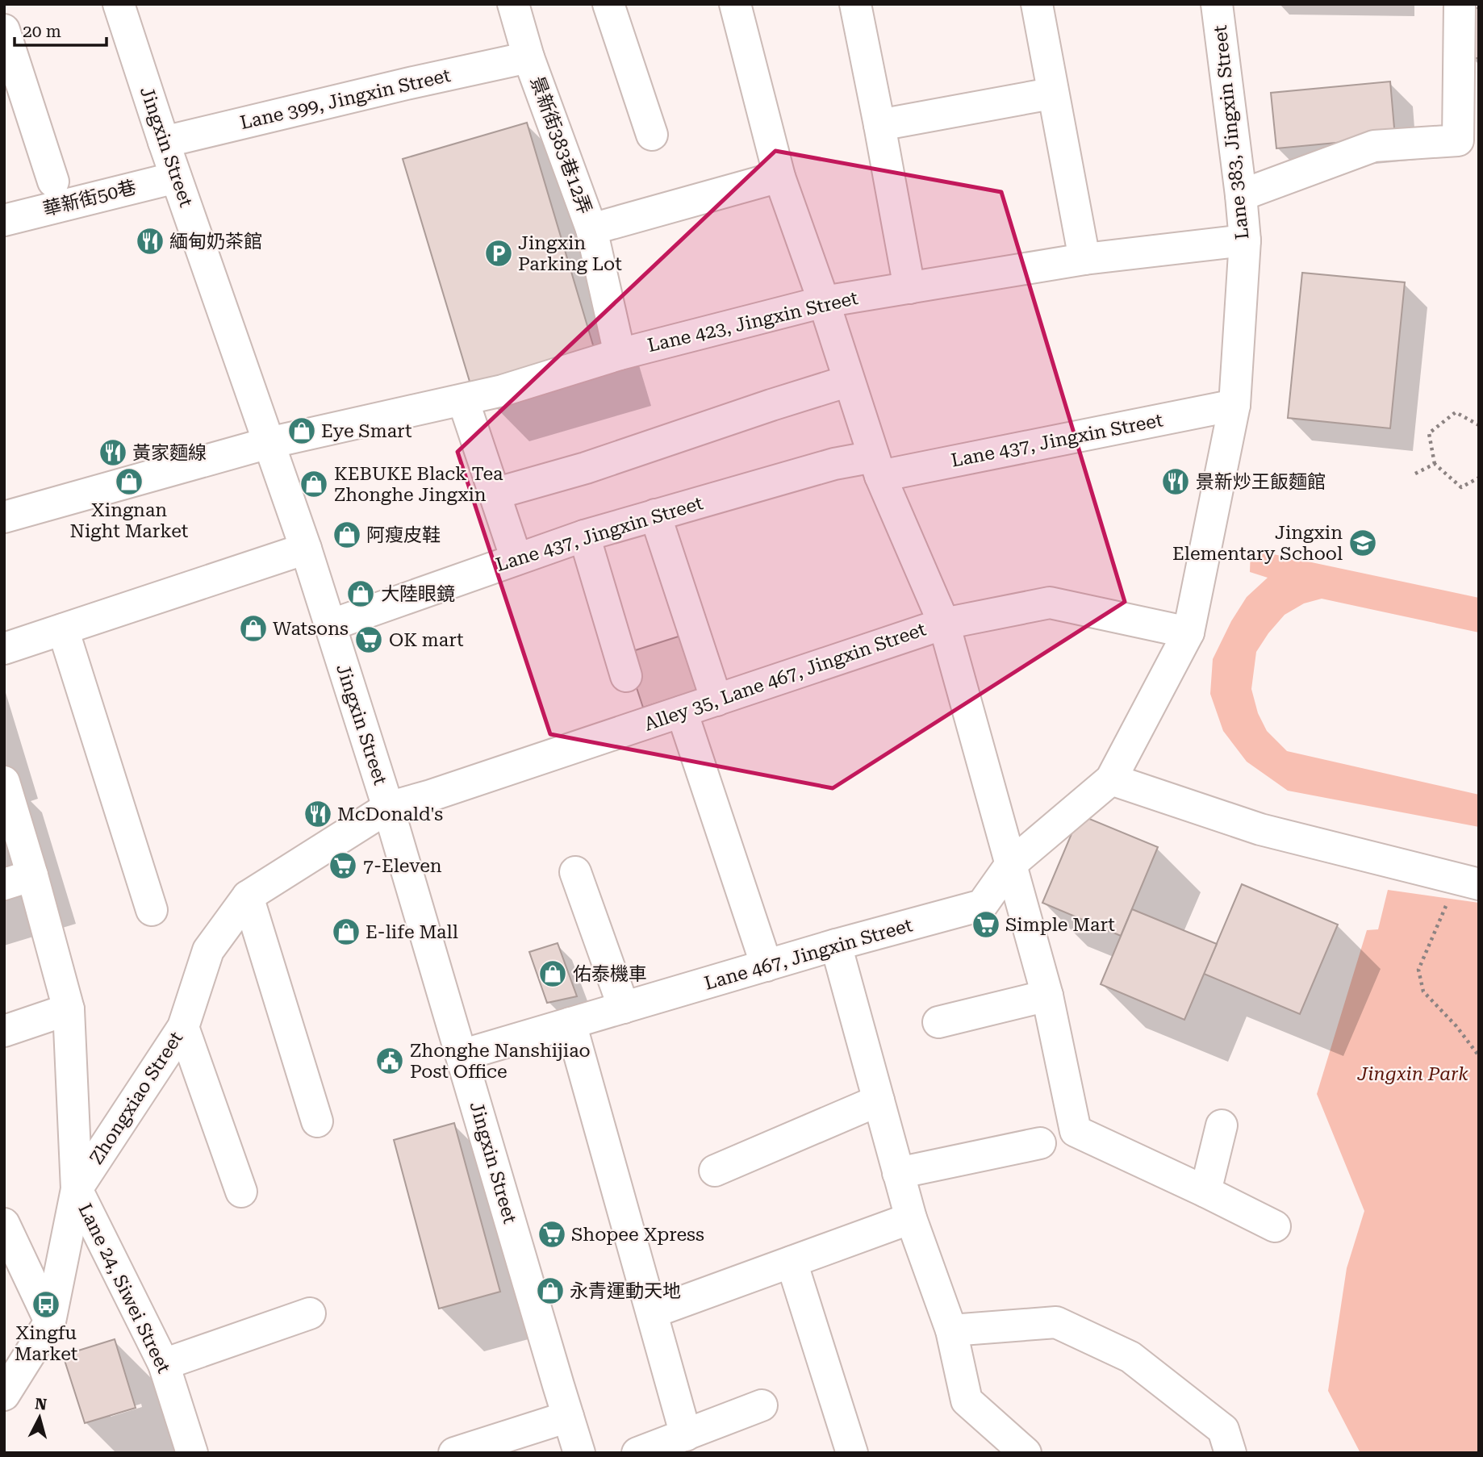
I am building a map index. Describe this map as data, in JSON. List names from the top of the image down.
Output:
{
  "streets": {
    "street": [
      "Lane 399, Jingxin Street",
      "Lane 383, Jingxin Street",
      "景新街383巷12弄",
      "Jingxin Street",
      "華新街50巷",
      "Lane 423, Jingxin Street",
      "Lane 437, Jingxin Street",
      "Alley 35, Lane 467, Jingxin Street",
      "Lane 467, Jingxin Street",
      "Zhongxiao Street",
      "Lane 24, Siwei Street"
    ]
  },
  "crossings": [
    ["Lane 399, Jingxin Street", "景新街383巷12弄"],
    ["Lane 399, Jingxin Street", "Jingxin Street"],
    ["Lane 383, Jingxin Street", "Lane 423, Jingxin Street"],
    ["Lane 383, Jingxin Street", "Lane 437, Jingxin Street"],
    ["Lane 383, Jingxin Street", "Alley 35, Lane 467, Jingxin Street"],
    ["Lane 383, Jingxin Street", "Lane 467, Jingxin Street"],
    ["Jingxin Street", "華新街50巷"],
    ["Jingxin Street", "Lane 423, Jingxin Street"],
    ["Jingxin Street", "Lane 437, Jingxin Street"],
    ["Jingxin Street", "Alley 35, Lane 467, Jingxin Street"],
    ["Jingxin Street", "Lane 467, Jingxin Street"],
    ["Jingxin Street", "Zhongxiao Street"],
    ["Alley 35, Lane 467, Jingxin Street", "Zhongxiao Street"],
    ["Zhongxiao Street", "Lane 24, Siwei Street"]
  ],
  "parks": ["Jingxin Park"],
  "places": {
    "restaurant": [
      "緬甸奶茶館",
      "黃家麵線",
      "景新炒王飯麵館",
      "McDonald's"
    ],
    "parking": ["Jingxin Parking Lot"],
    "shop": [
      "Eye Smart",
      "Xingnan Night Market",
      "KEBUKE Black Tea Zhonghe Jingxin",
      "阿瘦皮鞋",
      "大陸眼鏡",
      "Watsons",
      "E-life Mall",
      "佑泰機車",
      "永青運動天地"
    ],
    "school or university": ["Jingxin Elementary School"],
    "supermarket": [
      "OK mart",
      "7-Eleven",
      "Simple Mart",
      "Shopee Xpress"
    ],
    "public building": ["Zhonghe Nanshijiao Post Office"],
    "bus stop": ["Xingfu Market"]
  },
  "scale_bar": "20 m",
  "north": "top"
}
